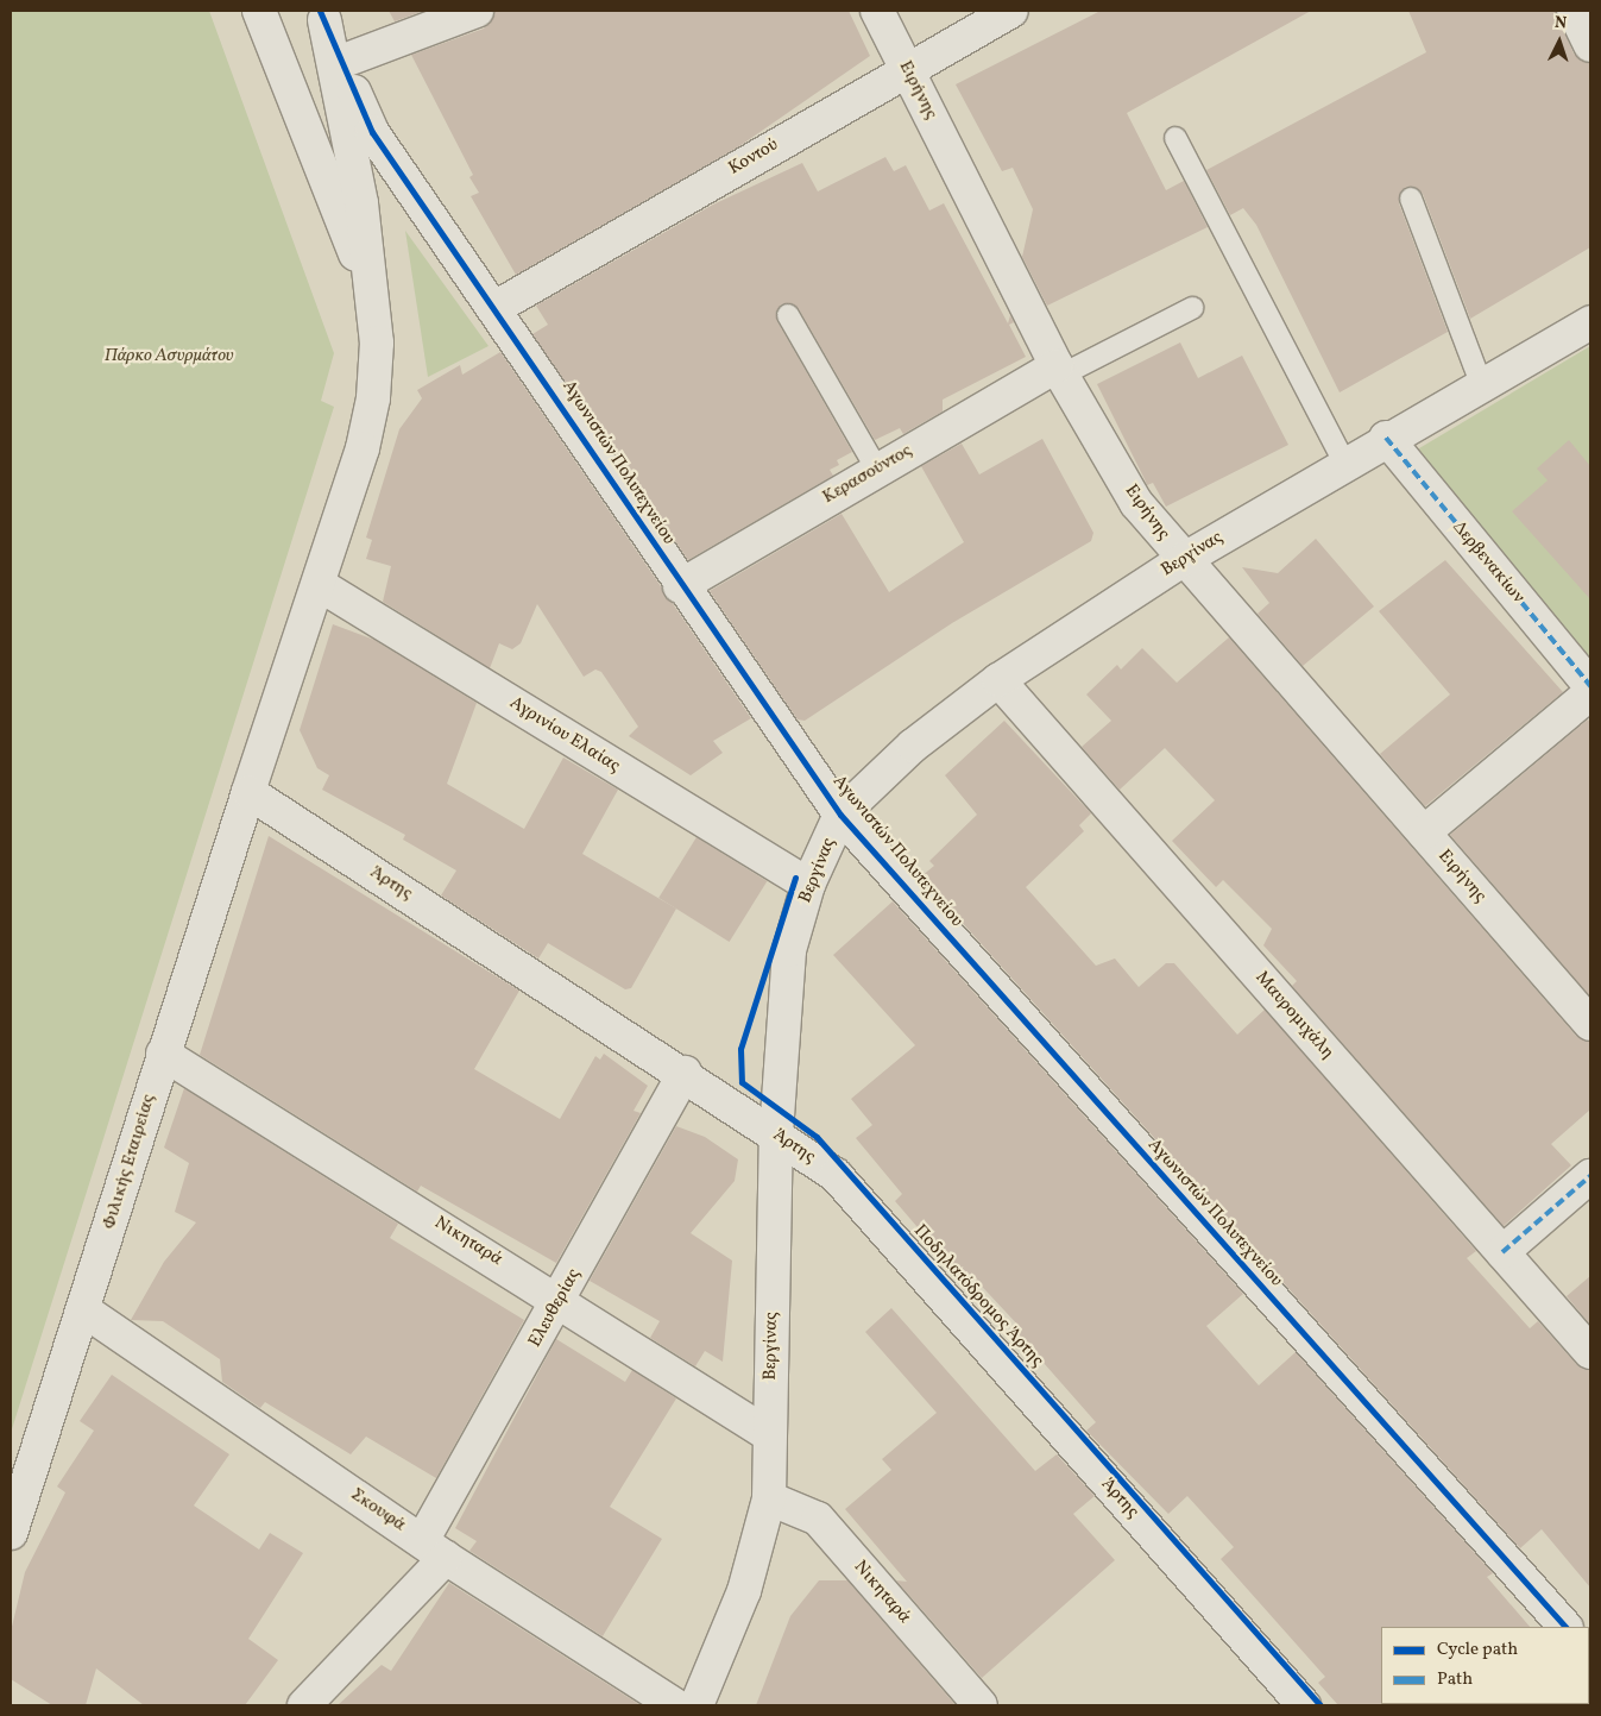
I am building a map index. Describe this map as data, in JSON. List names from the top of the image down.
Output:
{
  "streets": {
    "street": [
      "Ειρήνης",
      "Κοντού",
      "Αγωνιστών Πολυτεχνείου",
      "Κερασούντος",
      "Βεργίνας",
      "Δερβενακίων",
      "Αγρινίου Ελαίας",
      "Άρτης",
      "Μαυρομιχάλη",
      "Φιλικής Εταιρείας",
      "Νικηταρά",
      "Ελευθερίας",
      "Σκουφά"
    ],
    "cycle path": ["Ποδηλατόδρομος Άρτης"]
  },
  "crossings": [
    ["Ειρήνης", "Κοντού"],
    ["Ειρήνης", "Κερασούντος"],
    ["Ειρήνης", "Βεργίνας"],
    ["Κοντού", "Αγωνιστών Πολυτεχνείου"],
    ["Αγωνιστών Πολυτεχνείου", "Κερασούντος"],
    ["Αγωνιστών Πολυτεχνείου", "Βεργίνας"],
    ["Βεργίνας", "Δερβενακίων"],
    ["Βεργίνας", "Αγρινίου Ελαίας"],
    ["Βεργίνας", "Άρτης"],
    ["Βεργίνας", "Μαυρομιχάλη"],
    ["Βεργίνας", "Νικηταρά"],
    ["Αγρινίου Ελαίας", "Φιλικής Εταιρείας"],
    ["Άρτης", "Φιλικής Εταιρείας"],
    ["Άρτης", "Ελευθερίας"],
    ["Φιλικής Εταιρείας", "Νικηταρά"],
    ["Φιλικής Εταιρείας", "Σκουφά"],
    ["Νικηταρά", "Ελευθερίας"],
    ["Ελευθερίας", "Σκουφά"]
  ],
  "parks": ["Πάρκο Ασυρμάτου"],
  "legend": ["Cycle path", "Path"],
  "north": "top"
}
